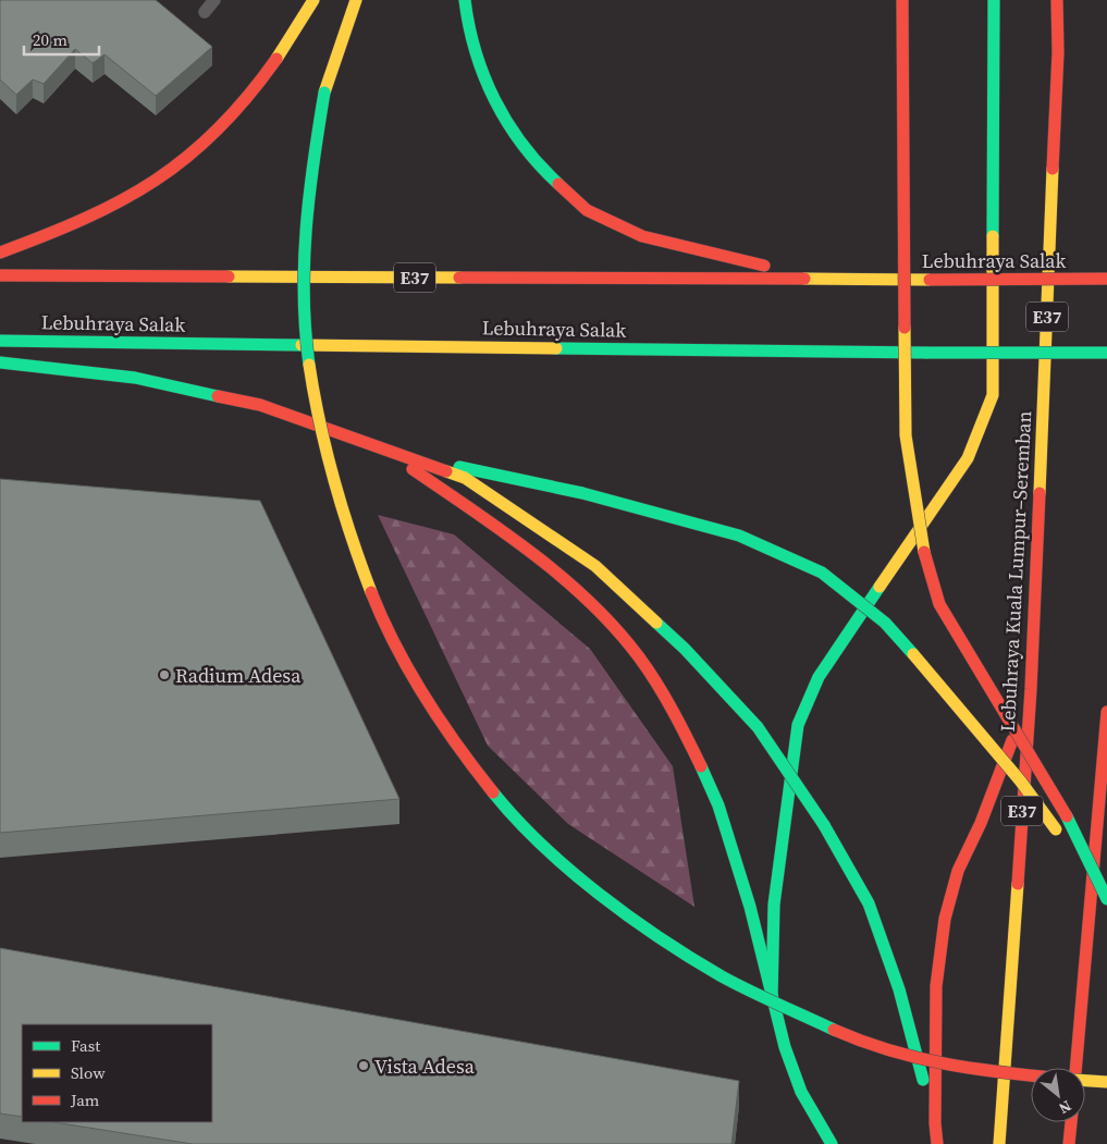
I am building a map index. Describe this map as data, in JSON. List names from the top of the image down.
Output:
{
  "streets": {
    "highway": ["Lebuhraya Salak", "E37", "Lebuhraya Kuala Lumpur–Seremban"]
  },
  "places": ["Radium Adesa", "Vista Adesa"],
  "legend": ["Fast", "Slow", "Jam"],
  "scale_bar": "20 m",
  "north": "bottom right"
}
